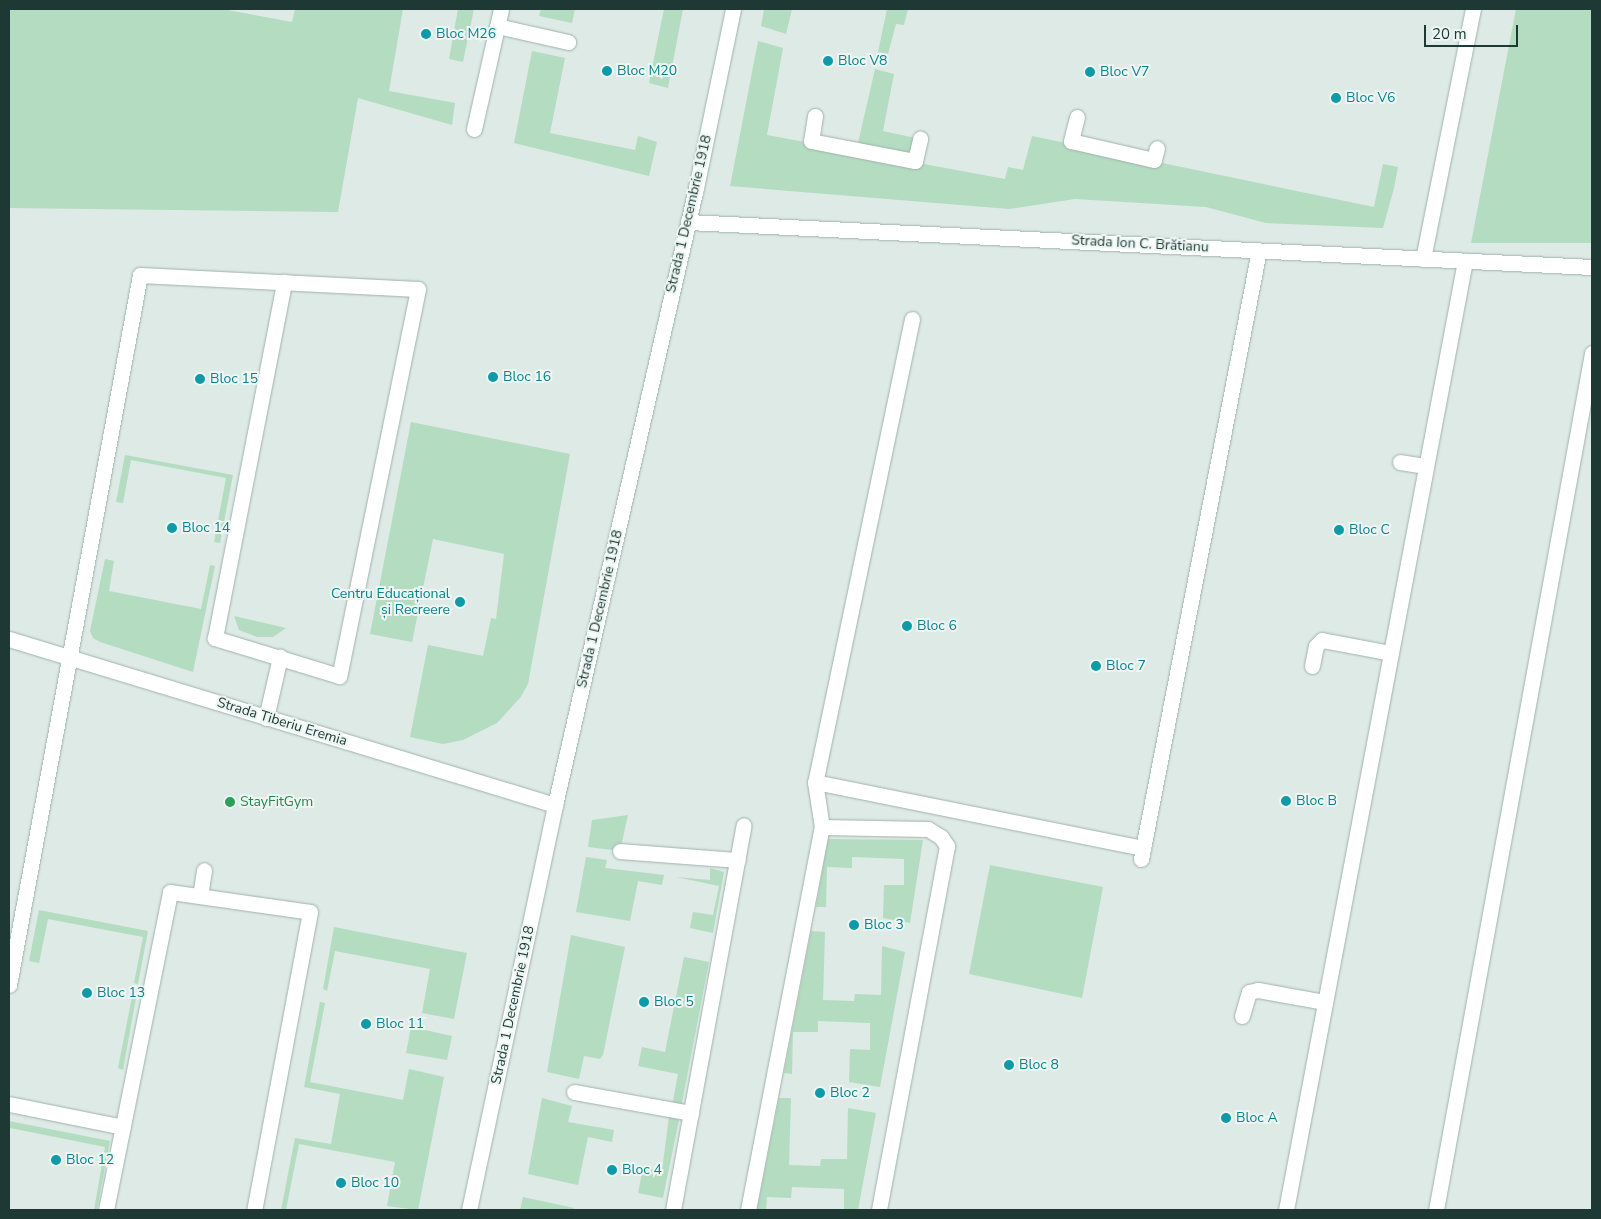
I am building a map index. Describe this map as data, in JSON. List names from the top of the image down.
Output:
{
  "streets": {
    "street": ["Strada 1 Decembrie 1918", "Strada Ion C. Brătianu", "Strada Tiberiu Eremia"]
  },
  "crossings": [
    ["Strada 1 Decembrie 1918", "Strada Ion C. Brătianu"],
    ["Strada 1 Decembrie 1918", "Strada Tiberiu Eremia"]
  ],
  "places": [
    "Bloc M26",
    "Bloc V8",
    "Bloc M20",
    "Bloc V7",
    "Bloc V6",
    "Bloc 16",
    "Bloc 15",
    "Bloc 14",
    "Bloc C",
    "Centru Educațional și Recreere",
    "Bloc 6",
    "Bloc 7",
    "Bloc B",
    "StayFitGym",
    "Bloc 3",
    "Bloc 13",
    "Bloc 5",
    "Bloc 11",
    "Bloc 8",
    "Bloc 2",
    "Bloc A",
    "Bloc 12",
    "Bloc 4",
    "Bloc 10"
  ],
  "scale_bar": "20 m"
}
